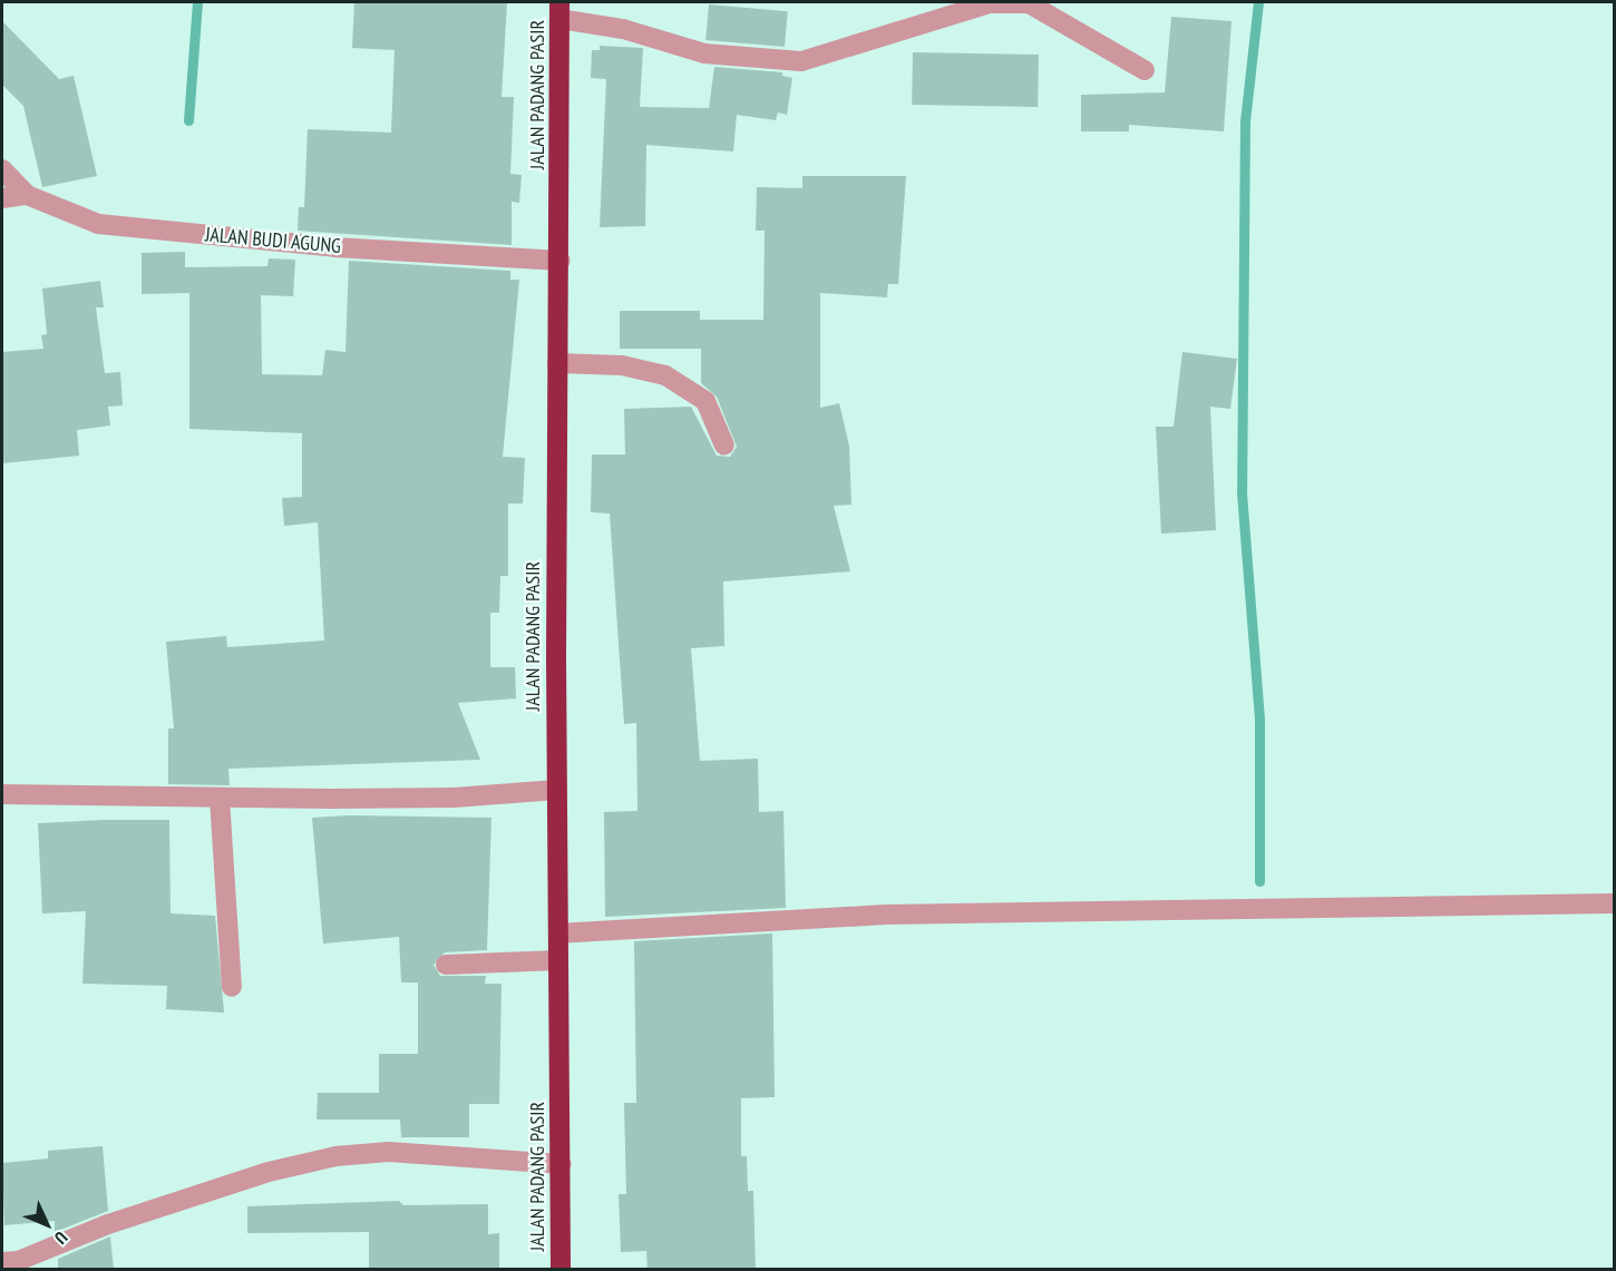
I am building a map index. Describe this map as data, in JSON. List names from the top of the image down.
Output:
{
  "streets": {
    "highway": ["JALAN PADANG PASIR"],
    "street": ["JALAN BUDI AGUNG"]
  },
  "crossings": [
    ["JALAN PADANG PASIR", "JALAN BUDI AGUNG"]
  ],
  "north": "bottom right"
}
